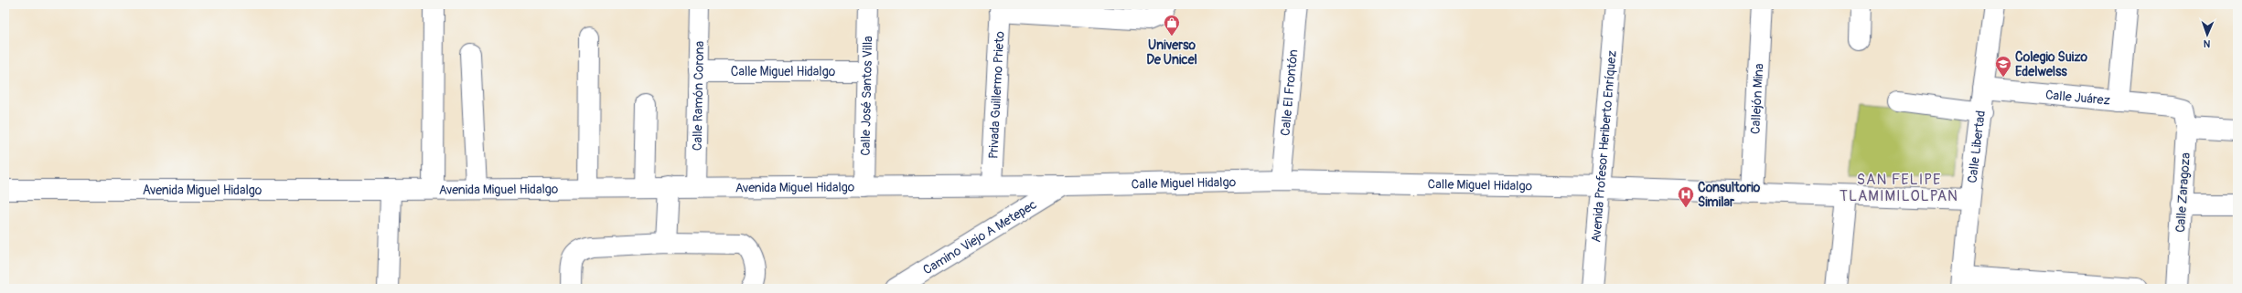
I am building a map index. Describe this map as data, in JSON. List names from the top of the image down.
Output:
{
  "streets": {
    "street": [
      "Calle Miguel Hidalgo",
      "Calle El Frontón",
      "Privada Guillermo Prieto",
      "Calle Ramón Corona",
      "Calle José Santos Villa",
      "Calle Juárez",
      "Callejón Mina",
      "Calle Libertad",
      "Avenida Profesor Heriberto Enríquez",
      "Avenida Miguel Hidalgo",
      "Calle Zaragoza",
      "Camino Viejo A Metepec"
    ]
  },
  "crossings": [
    ["Calle Miguel Hidalgo", "Calle El Frontón"],
    ["Calle Miguel Hidalgo", "Privada Guillermo Prieto"],
    ["Calle Miguel Hidalgo", "Calle Ramón Corona"],
    ["Calle Miguel Hidalgo", "Calle José Santos Villa"],
    ["Calle Miguel Hidalgo", "Callejón Mina"],
    ["Calle Miguel Hidalgo", "Calle Libertad"],
    ["Calle Miguel Hidalgo", "Avenida Profesor Heriberto Enríquez"],
    ["Calle Miguel Hidalgo", "Avenida Miguel Hidalgo"],
    ["Calle Miguel Hidalgo", "Camino Viejo A Metepec"],
    ["Privada Guillermo Prieto", "Avenida Miguel Hidalgo"],
    ["Calle Ramón Corona", "Avenida Miguel Hidalgo"],
    ["Calle José Santos Villa", "Avenida Miguel Hidalgo"],
    ["Calle Juárez", "Calle Libertad"],
    ["Calle Juárez", "Calle Zaragoza"]
  ],
  "districts": ["SAN FELIPE TLAMIMILOLPAN"],
  "places": {
    "shop": ["Universo De Unicel"],
    "school or university": ["Colegio Suizo Edelwelss"],
    "hospital": ["Consultorio Similar"]
  },
  "north": "bottom"
}
